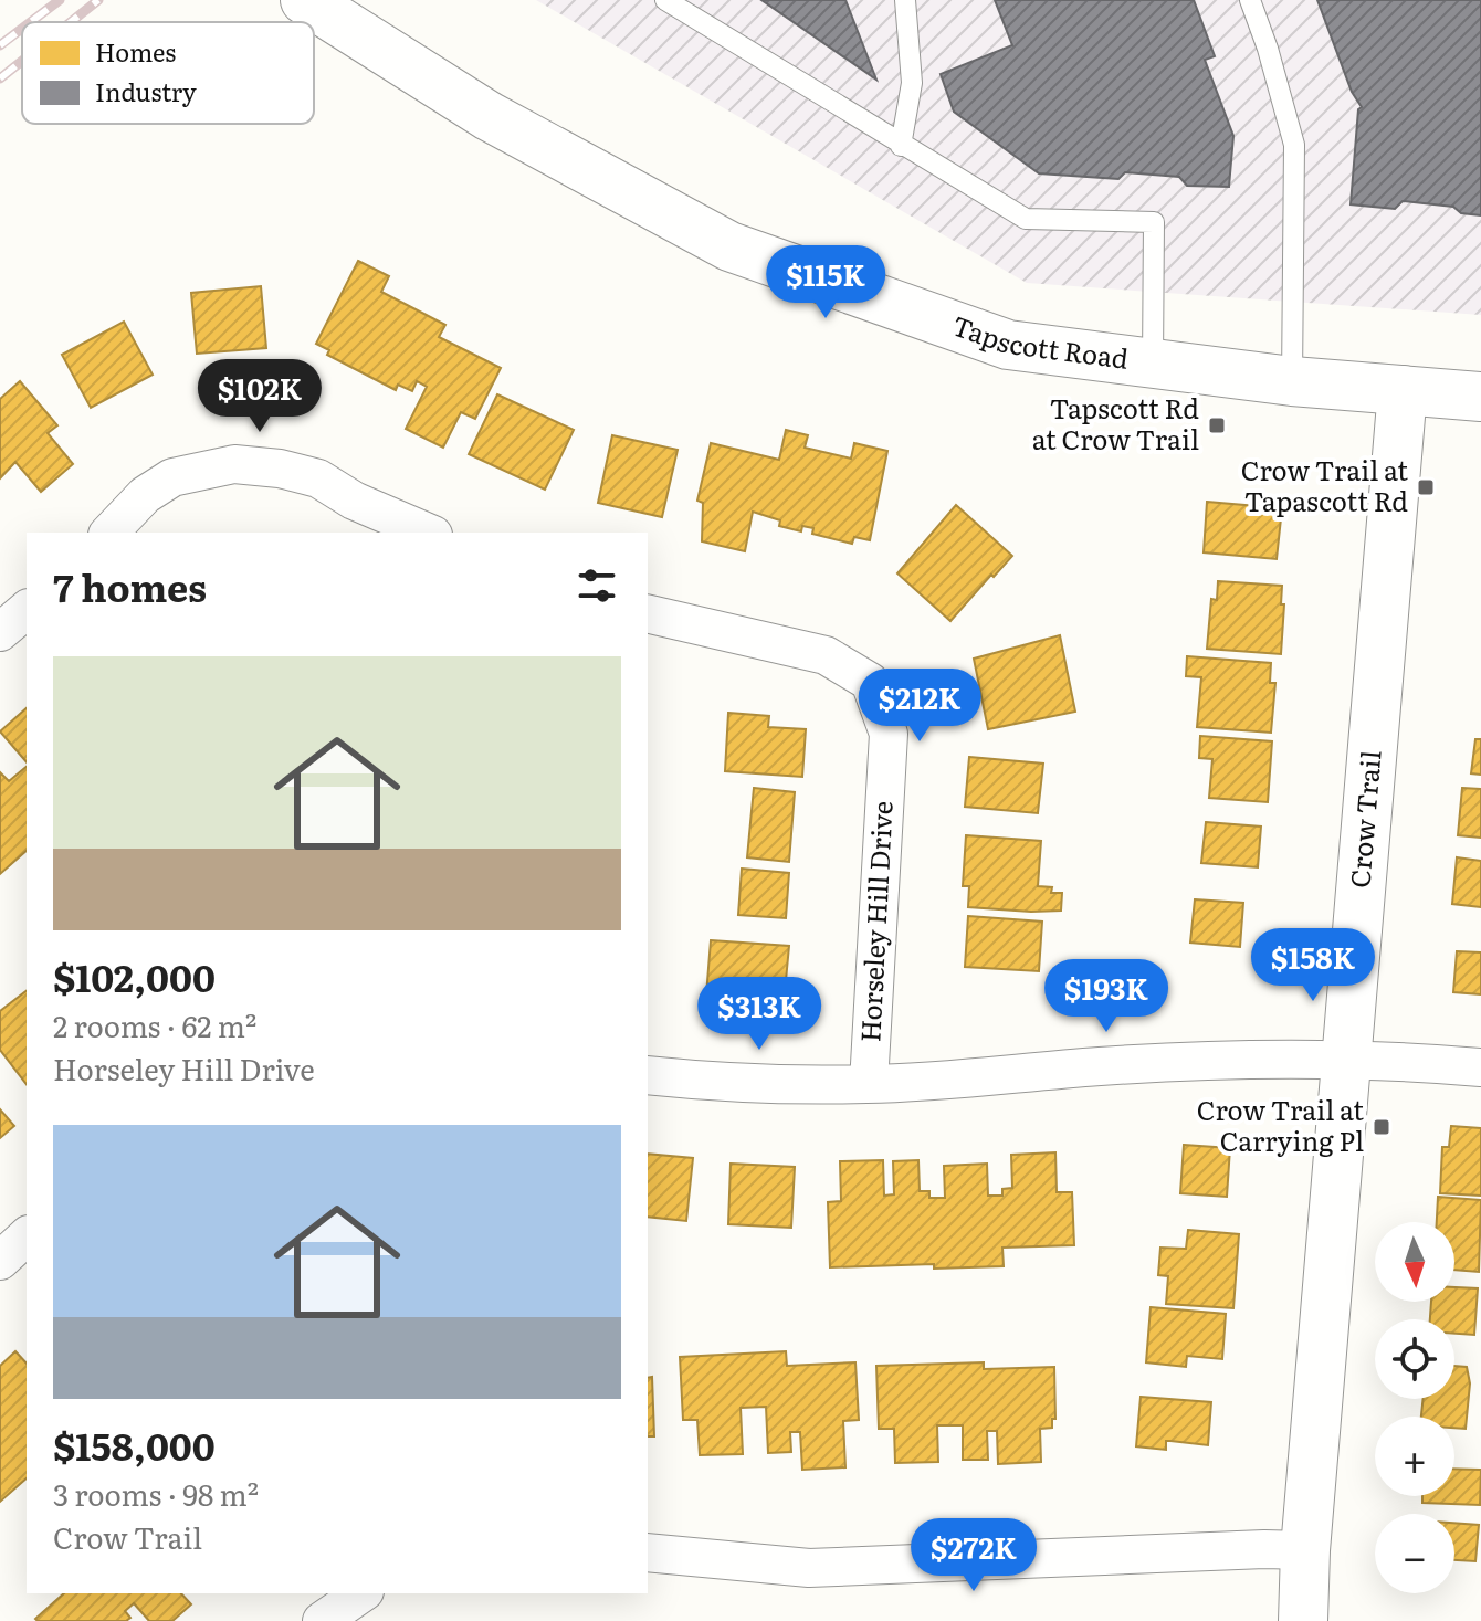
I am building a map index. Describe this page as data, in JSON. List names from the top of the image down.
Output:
{
  "streets": {
    "street": ["Tapscott Road", "Crow Trail", "Horseley Hill Drive"]
  },
  "crossings": [
    ["Tapscott Road", "Crow Trail"]
  ],
  "places": {
    "transit": ["Tapscott Rd at Crow Trail", "Crow Trail at Tapascott Rd", "Crow Trail at Carrying Pl"]
  },
  "legend": ["Homes", "Industry"],
  "north": "bottom",
  "page": {
    "price": [
      "$115K",
      "$102K",
      "$212K",
      "$158K",
      "$193K",
      "$313K",
      "$272K"
    ],
    "heading": "7 homes",
    "list": [
      {
        "name": "$102,000",
        "note": "2 rooms · 62 m² · Horseley Hill Drive"
      },
      {
        "name": "$158,000",
        "note": "3 rooms · 98 m² · Crow Trail"
      }
    ],
    "map_buttons": ["+", "−"]
  }
}
